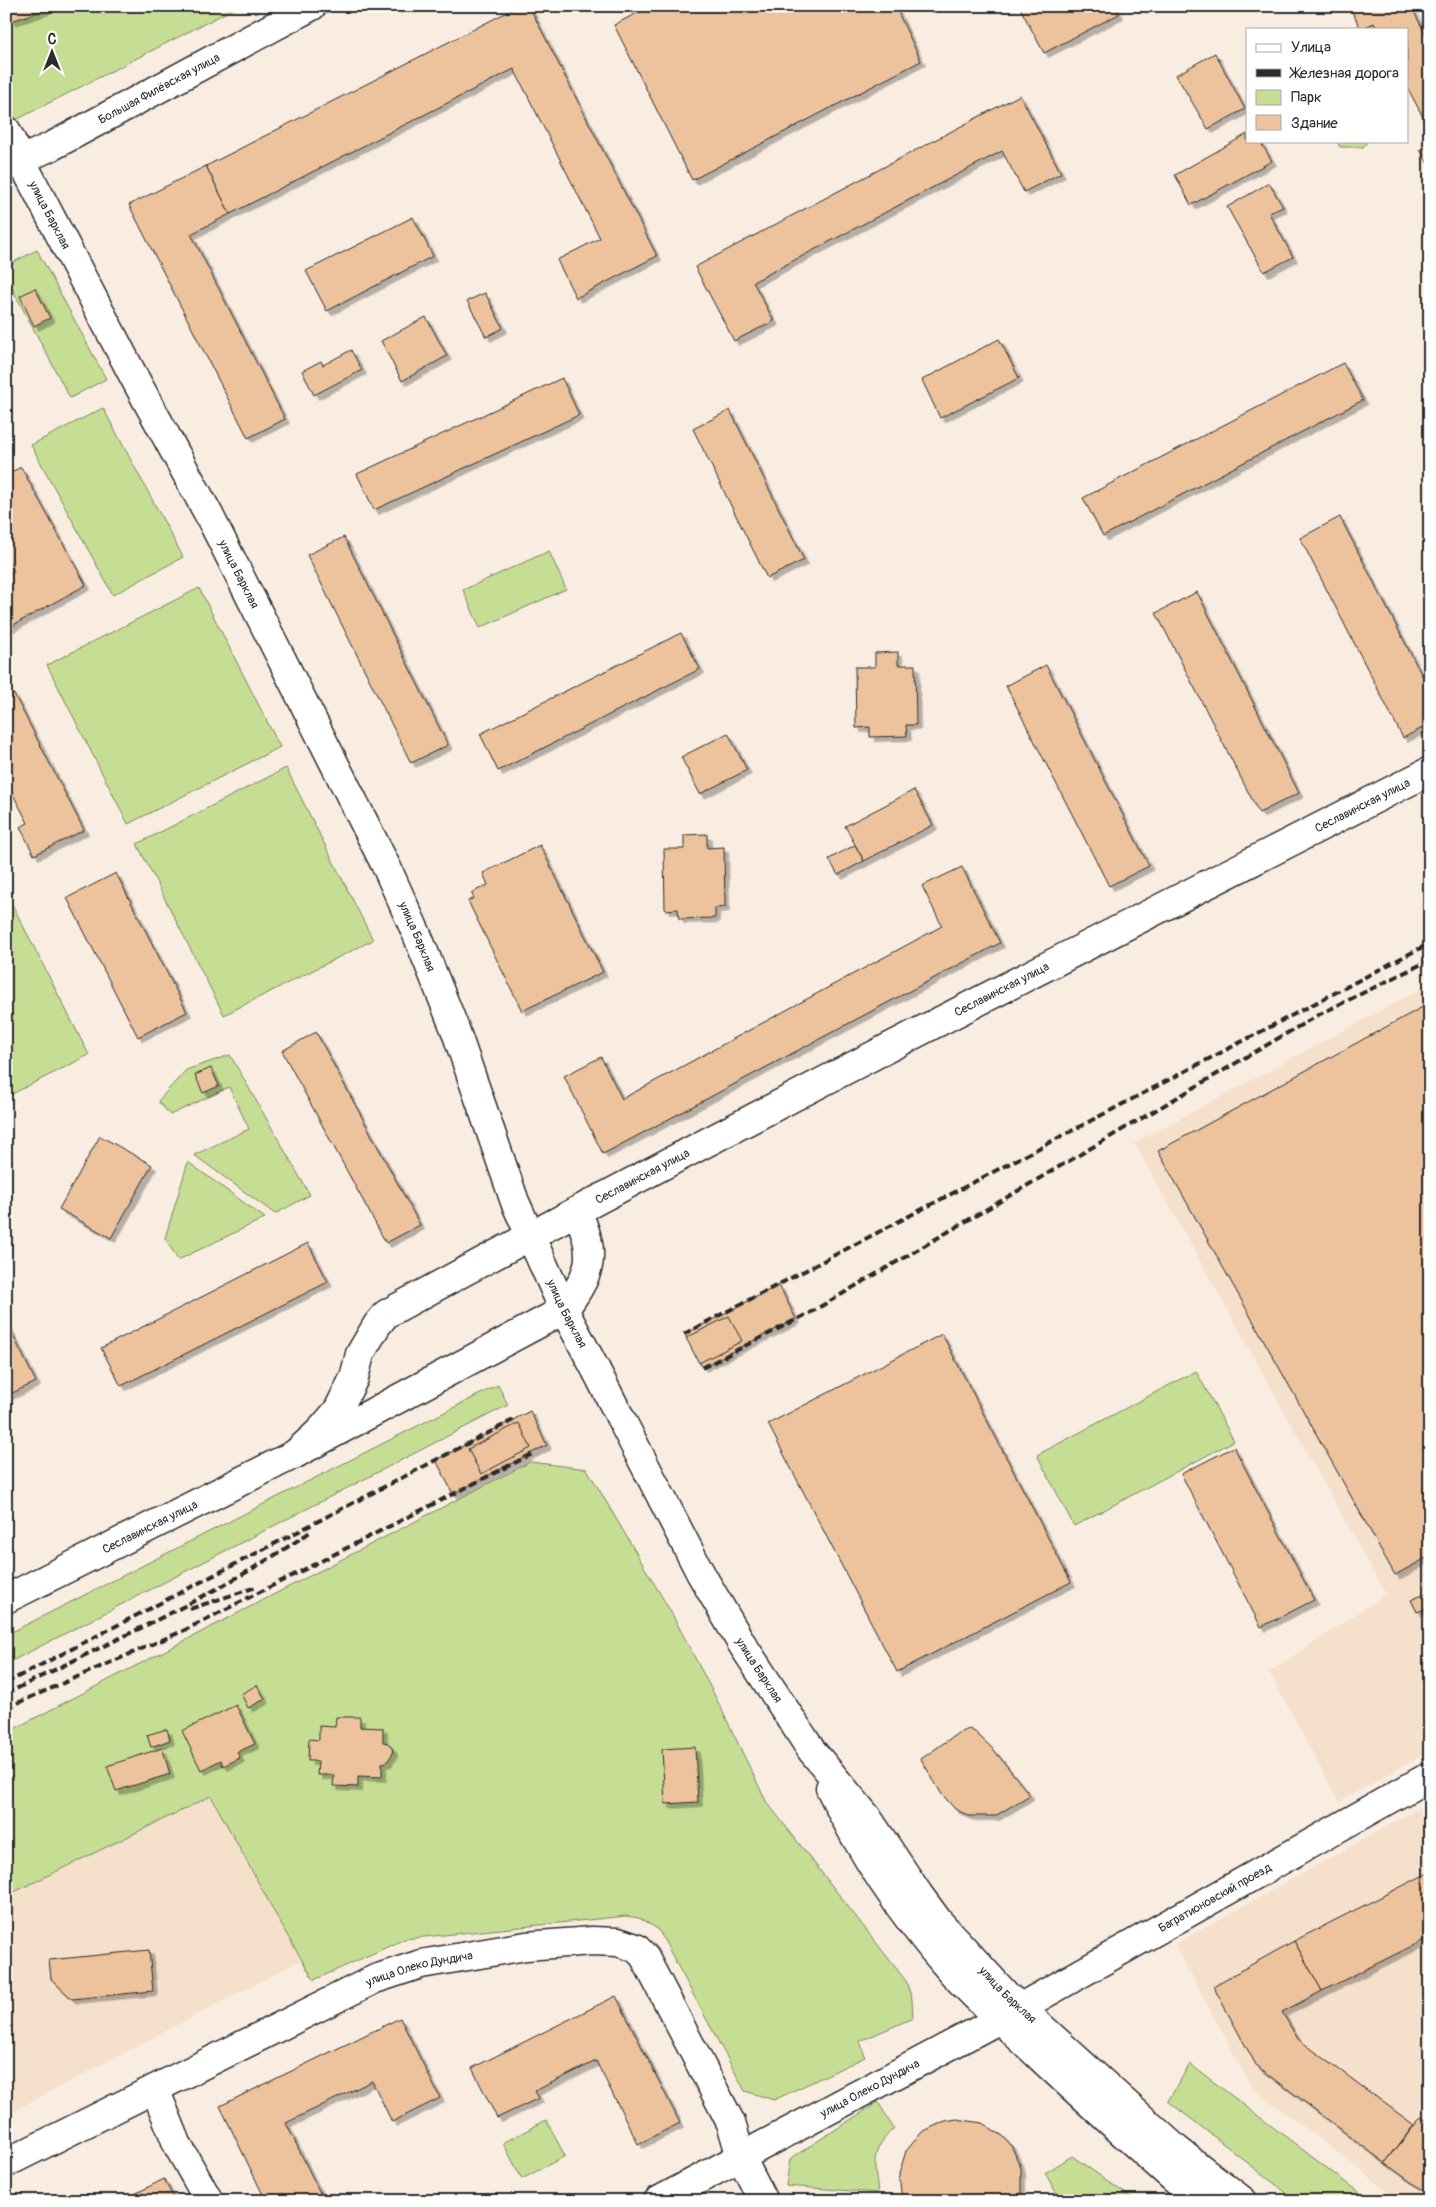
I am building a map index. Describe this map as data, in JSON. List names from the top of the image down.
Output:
{
  "streets": {
    "street": [
      "Большая Филёвская улица",
      "улица Барклая",
      "Сеславинская улица",
      "Багратионовский проезд",
      "улица Олеко Дундича"
    ]
  },
  "crossings": [
    ["Большая Филёвская улица", "улица Барклая"],
    ["улица Барклая", "Сеславинская улица"],
    ["улица Барклая", "Багратионовский проезд"],
    ["улица Барклая", "улица Олеко Дундича"],
    ["Багратионовский проезд", "улица Олеко Дундича"]
  ],
  "legend": [
    "Улица",
    "Железная дорога",
    "Парк",
    "Здание"
  ],
  "north": "top"
}
